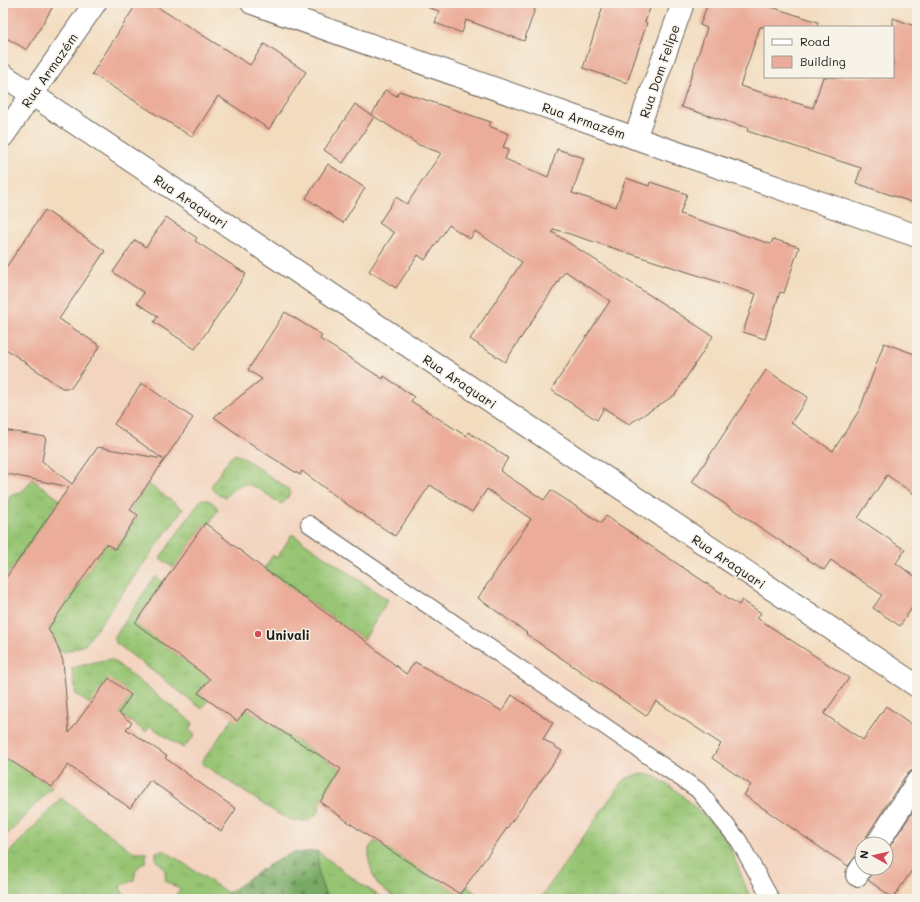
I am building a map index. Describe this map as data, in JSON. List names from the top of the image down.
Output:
{
  "streets": {
    "street": ["Rua Armazém", "Rua Dom Felipe", "Rua Araquari"]
  },
  "crossings": [
    ["Rua Armazém", "Rua Dom Felipe"],
    ["Rua Armazém", "Rua Araquari"]
  ],
  "places": ["Univali"],
  "legend": ["Road", "Building"],
  "north": "left"
}
